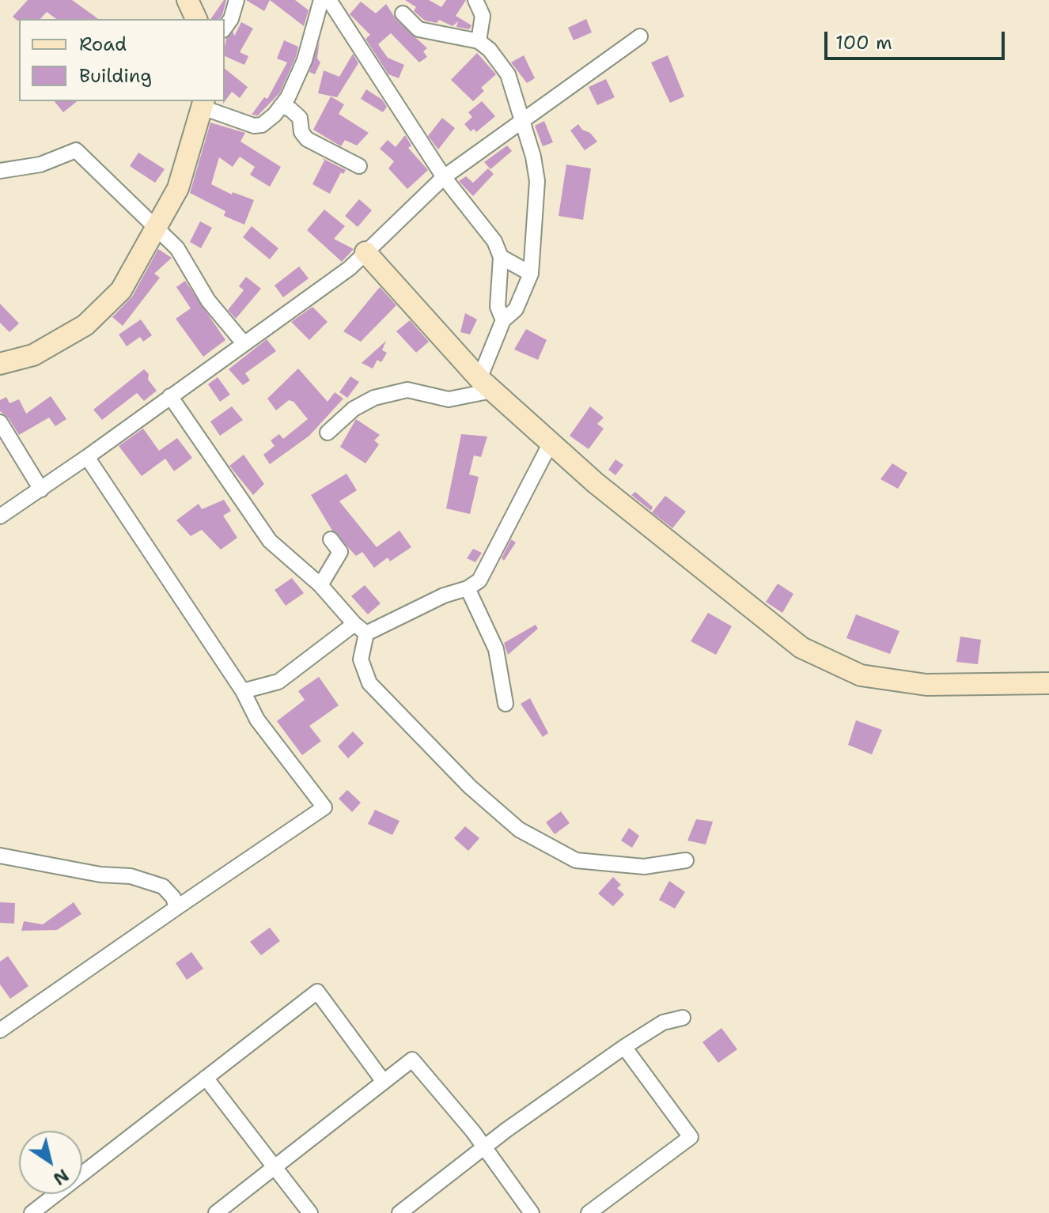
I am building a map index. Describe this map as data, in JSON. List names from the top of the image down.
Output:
{
  "legend": ["Road", "Building"],
  "scale_bar": "100 m",
  "north": "bottom right"
}
